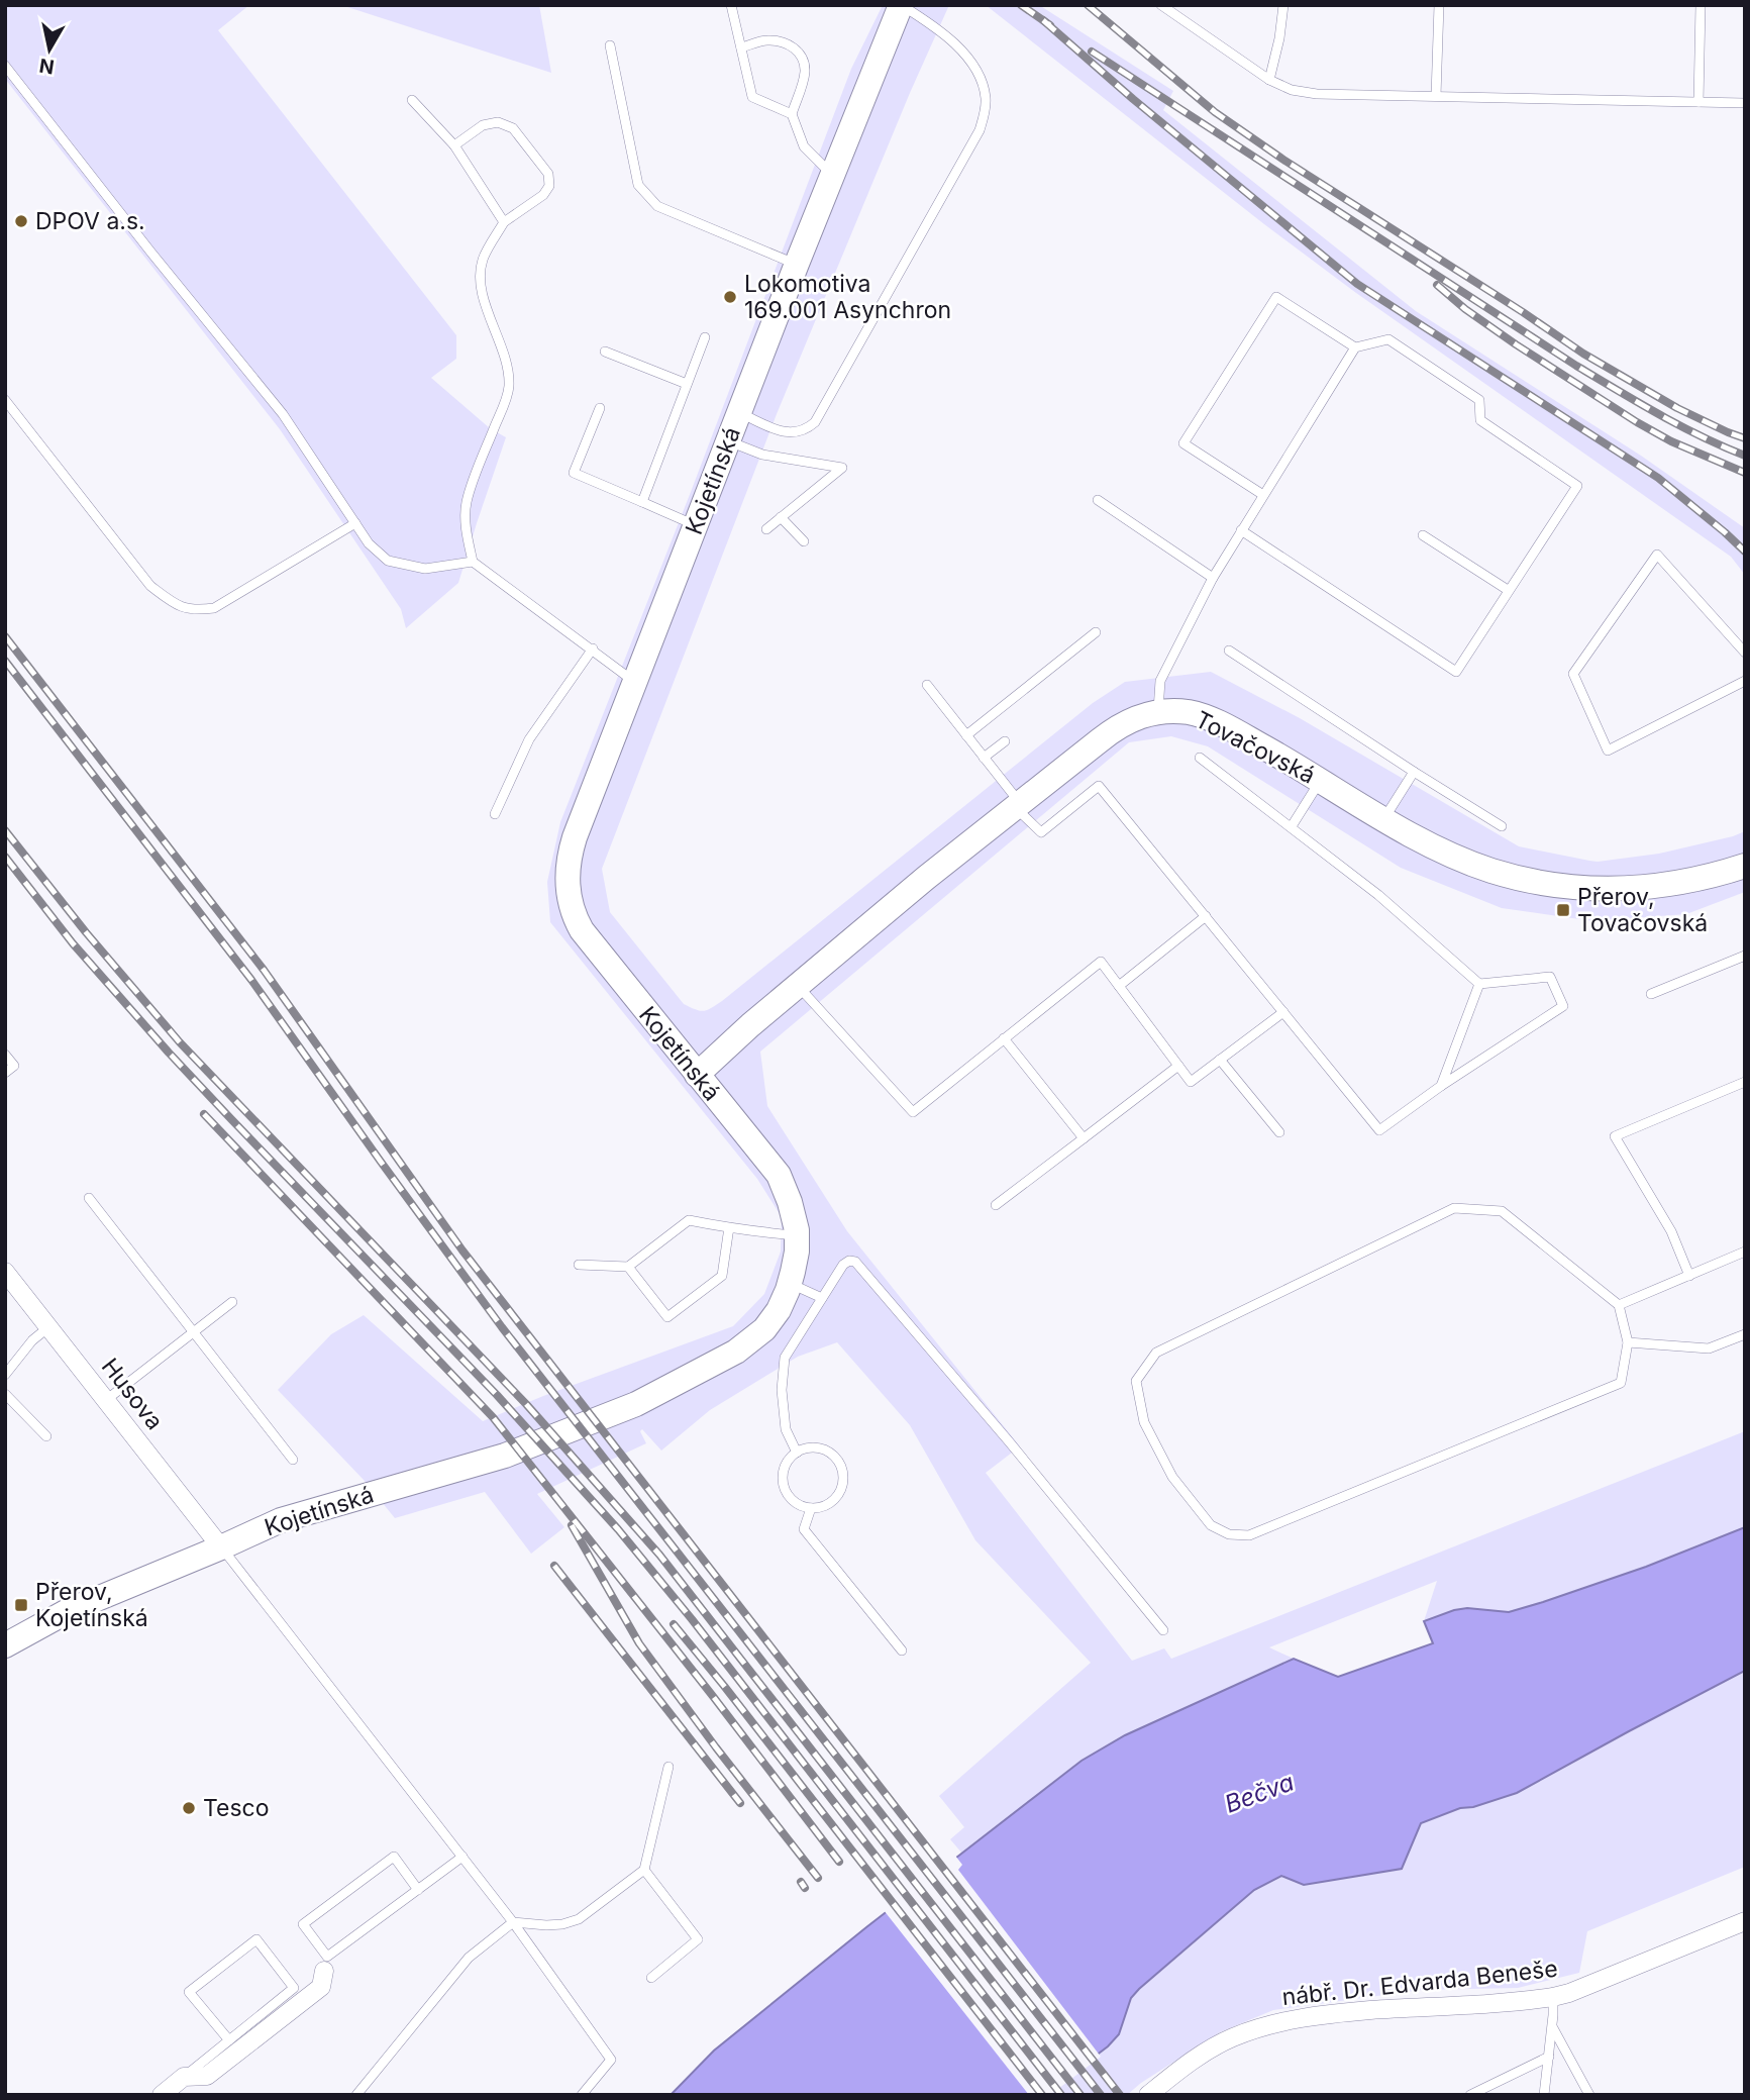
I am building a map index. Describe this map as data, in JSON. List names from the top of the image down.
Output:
{
  "streets": {
    "main road": ["Kojetínská", "Tovačovská"],
    "street": ["Husova", "nábř. Dr. Edvarda Beneše"]
  },
  "crossings": [
    ["Kojetínská", "Tovačovská"],
    ["Kojetínská", "Husova"]
  ],
  "water": ["Bečva"],
  "places": {
    "other": ["DPOV a.s.", "Lokomotiva 169.001 Asynchron", "Tesco"],
    "transit": ["Přerov, Tovačovská", "Přerov, Kojetínská"]
  },
  "north": "bottom"
}
